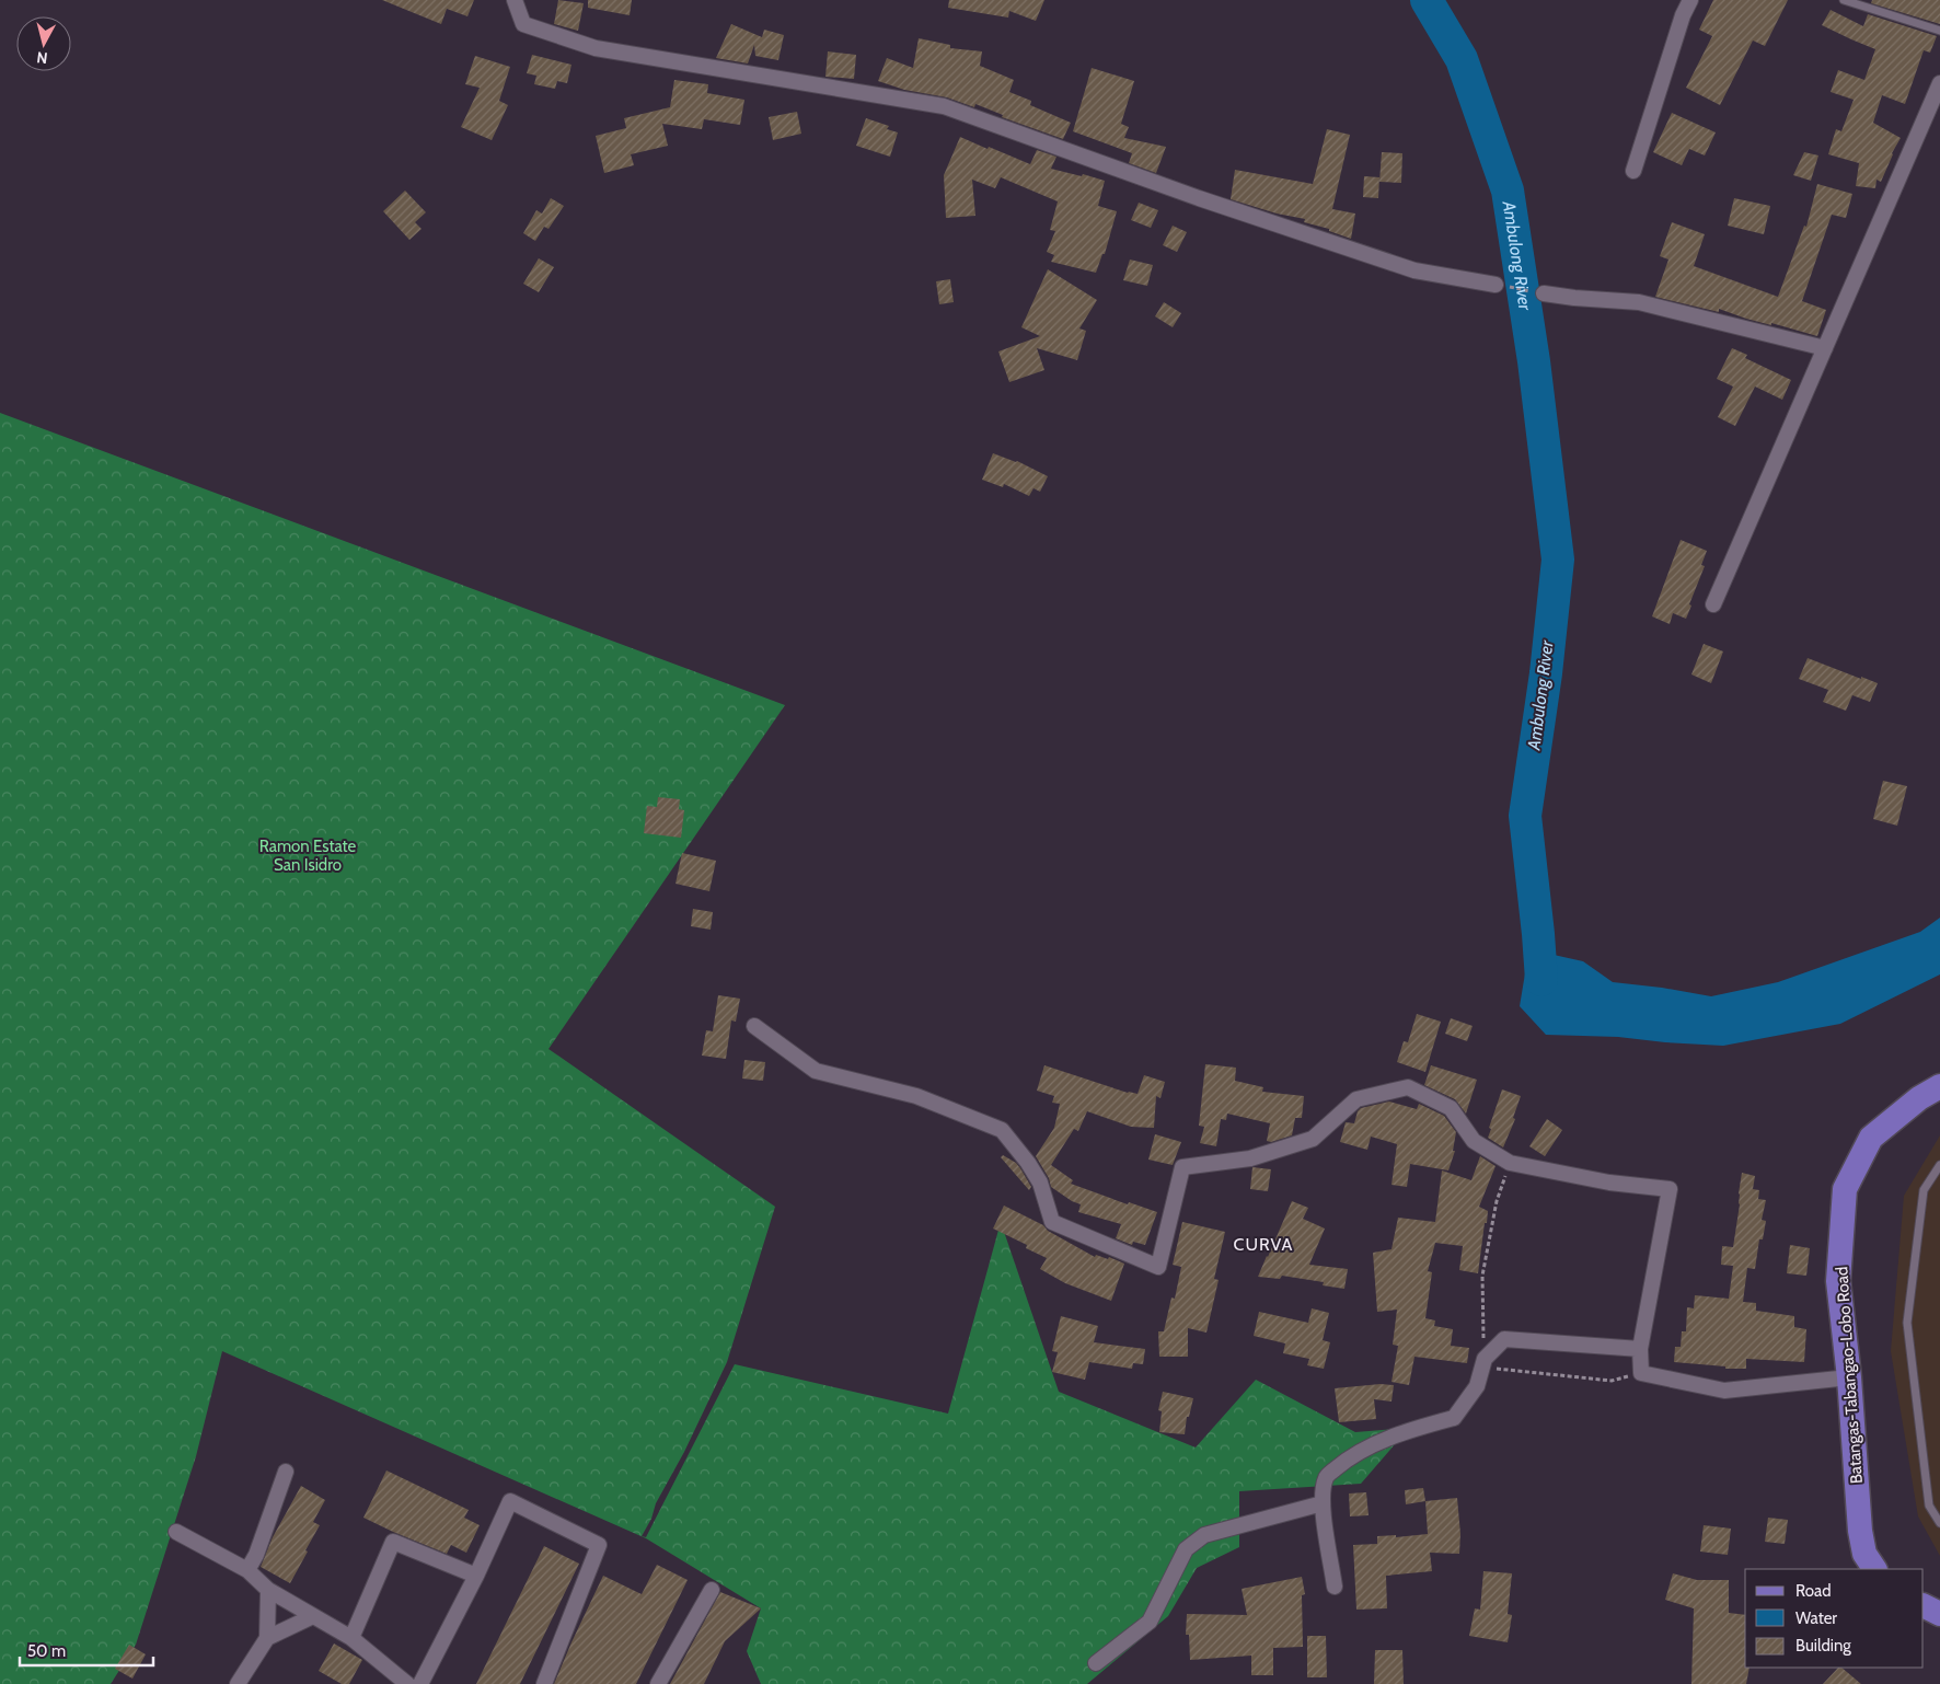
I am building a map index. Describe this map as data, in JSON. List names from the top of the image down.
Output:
{
  "streets": {
    "main road": ["Batangas-Tabangao-Lobo Road"]
  },
  "districts": ["CURVA"],
  "water": ["Ambulong River"],
  "parks": ["Ramon Estate San Isidro"],
  "legend": ["Road", "Water", "Building"],
  "scale_bar": "50 m",
  "north": "bottom"
}
